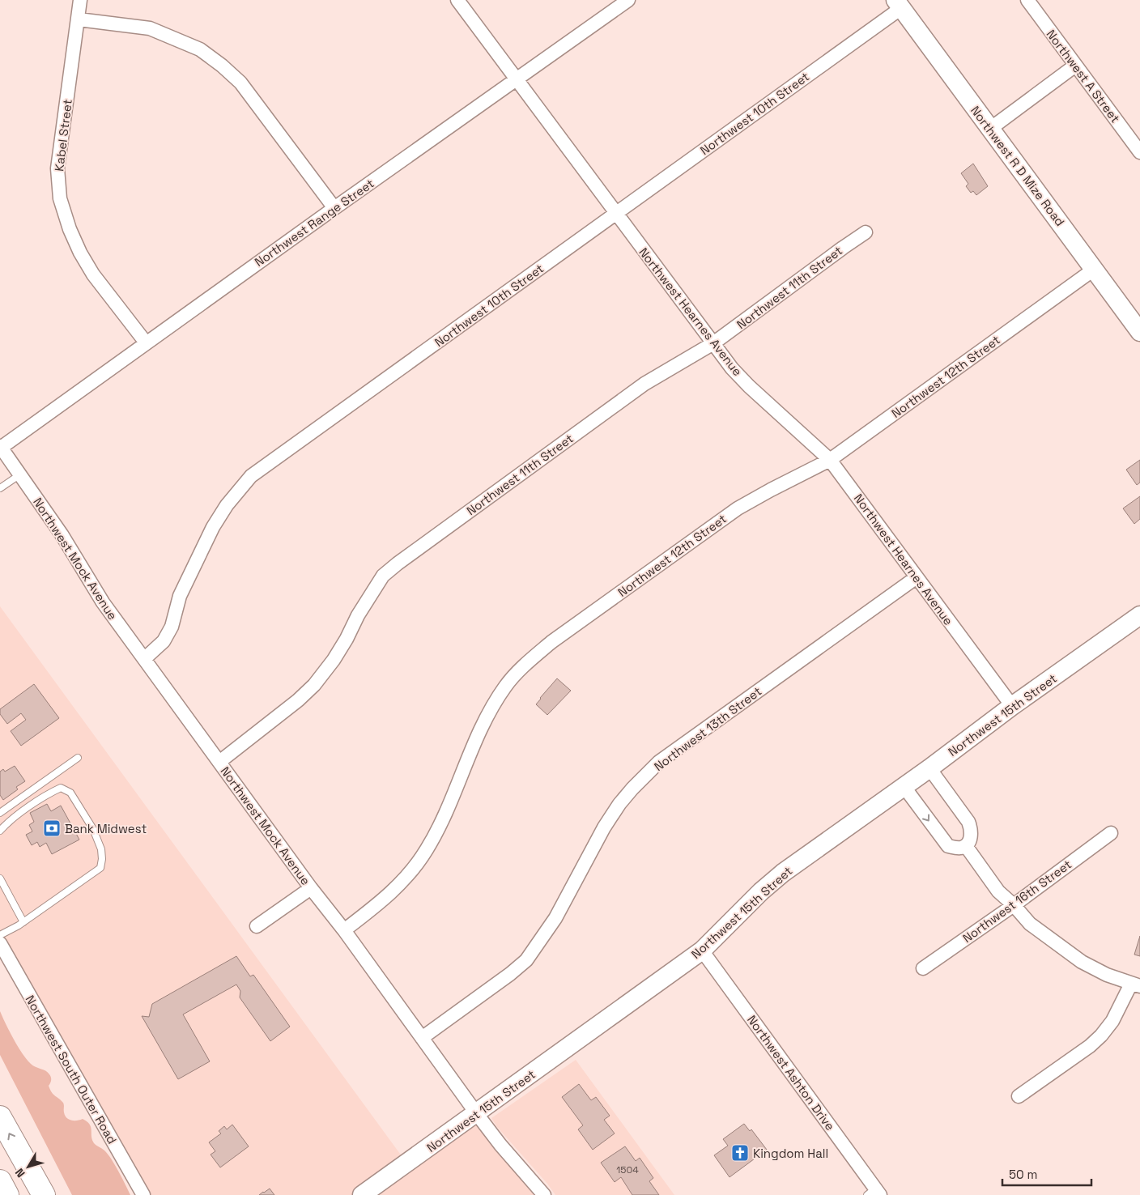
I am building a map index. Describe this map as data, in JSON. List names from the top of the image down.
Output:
{
  "streets": {
    "street": [
      "Northwest A Street",
      "Northwest 10th Street",
      "Kabel Street",
      "Northwest R D Mize Road",
      "Northwest Range Street",
      "Northwest 11th Street",
      "Northwest Hearnes Avenue",
      "Northwest 12th Street",
      "Northwest Mock Avenue",
      "Northwest 15th Street",
      "Northwest 13th Street",
      "Northwest 16th Street",
      "Northwest South Outer Road",
      "Northwest Ashton Drive"
    ]
  },
  "crossings": [
    ["Northwest 10th Street", "Northwest R D Mize Road"],
    ["Northwest 10th Street", "Northwest Hearnes Avenue"],
    ["Northwest 10th Street", "Northwest Mock Avenue"],
    ["Kabel Street", "Northwest Range Street"],
    ["Northwest R D Mize Road", "Northwest 12th Street"],
    ["Northwest Range Street", "Northwest Hearnes Avenue"],
    ["Northwest Range Street", "Northwest Mock Avenue"],
    ["Northwest 11th Street", "Northwest Hearnes Avenue"],
    ["Northwest 11th Street", "Northwest Mock Avenue"],
    ["Northwest Hearnes Avenue", "Northwest 12th Street"],
    ["Northwest Hearnes Avenue", "Northwest 15th Street"],
    ["Northwest Hearnes Avenue", "Northwest 13th Street"],
    ["Northwest 12th Street", "Northwest Mock Avenue"],
    ["Northwest Mock Avenue", "Northwest 15th Street"],
    ["Northwest Mock Avenue", "Northwest 13th Street"],
    ["Northwest 15th Street", "Northwest Ashton Drive"]
  ],
  "places": {
    "bank": ["Bank Midwest"],
    "church": ["Kingdom Hall"]
  },
  "house_numbers": ["1504"],
  "scale_bar": "50 m",
  "north": "bottom left"
}
